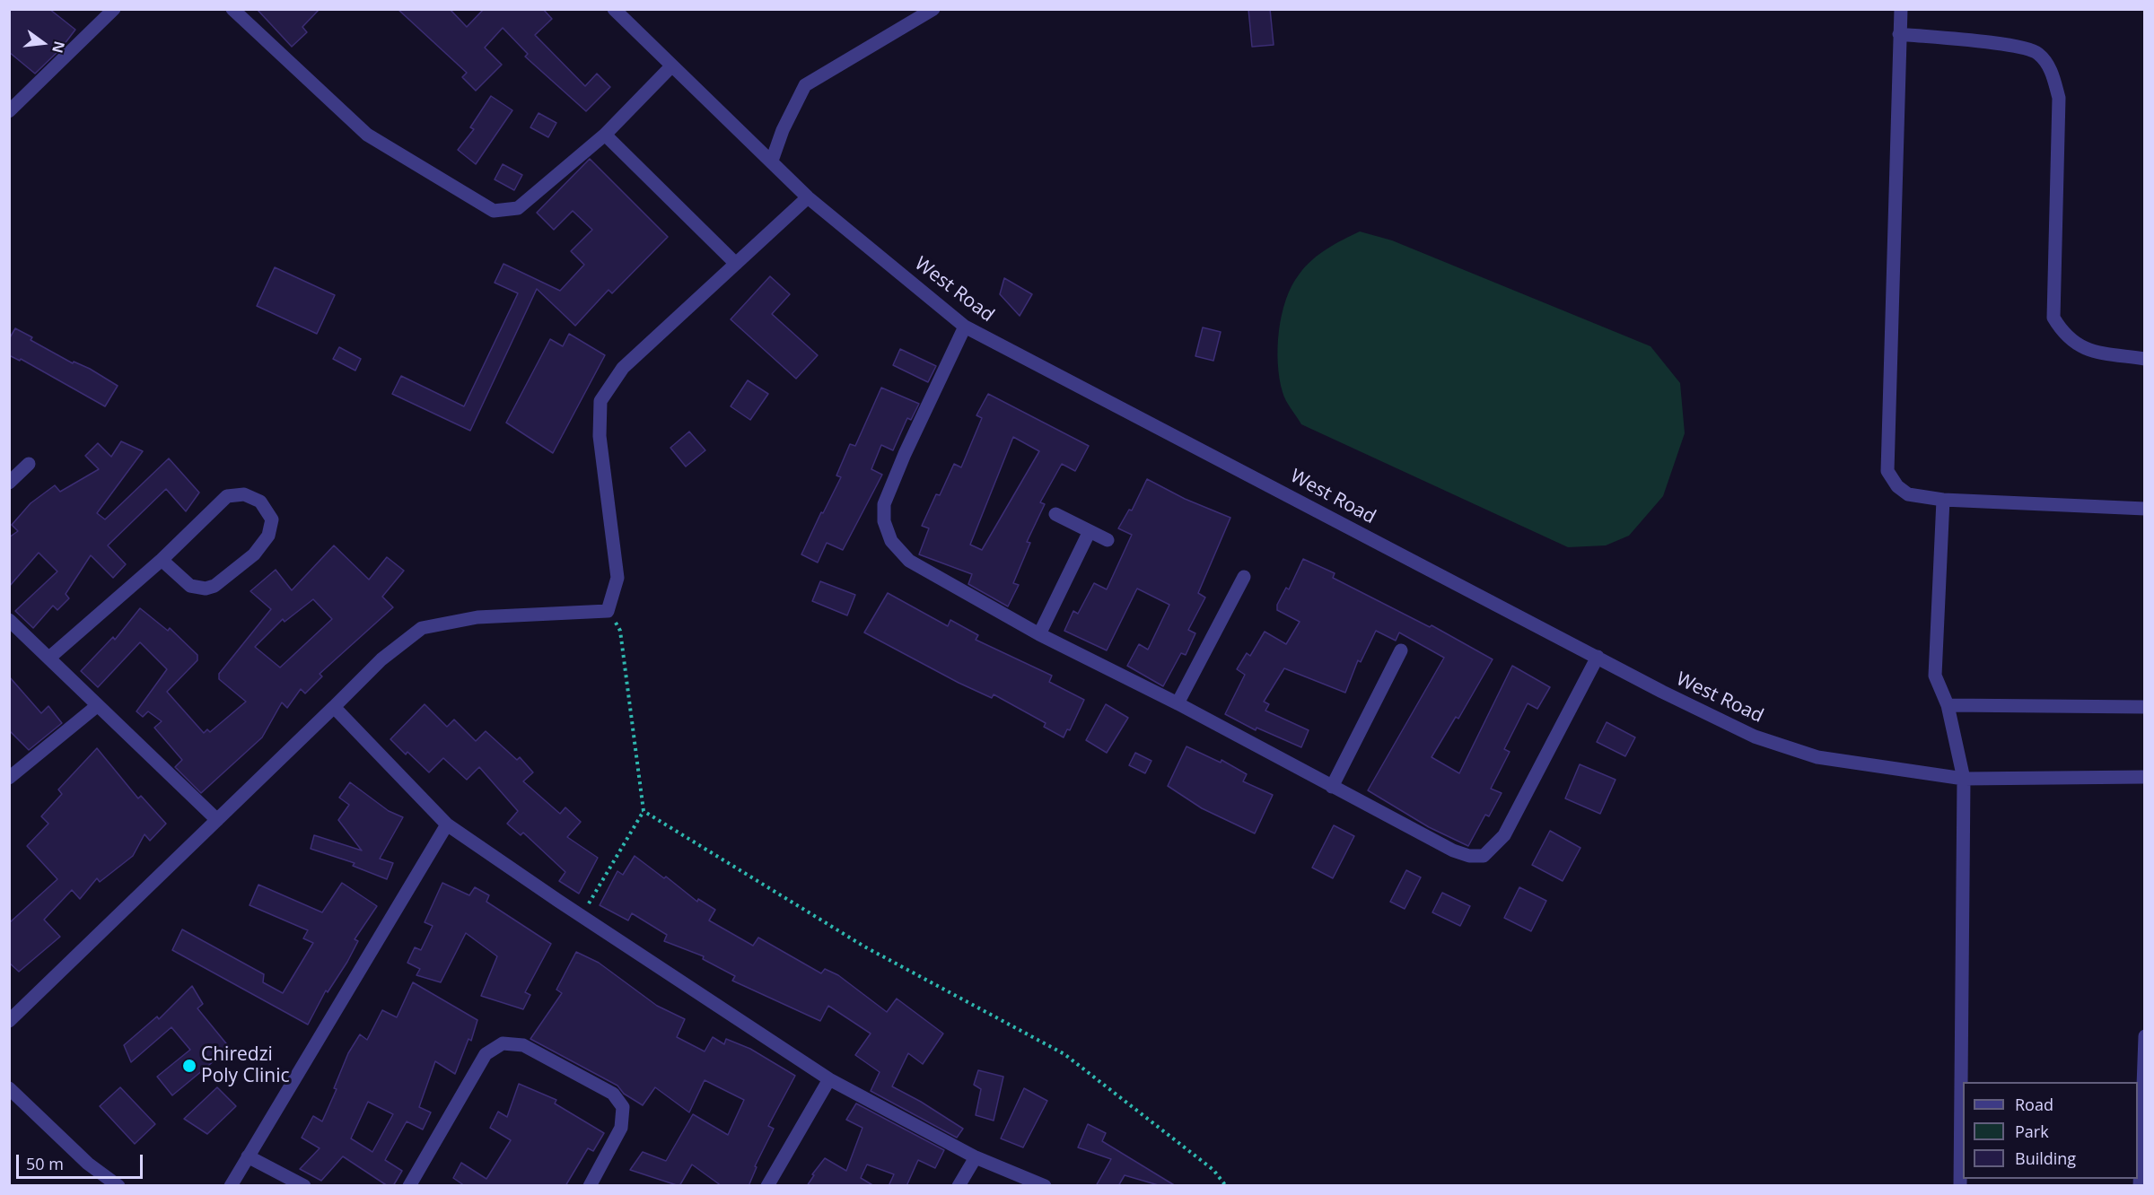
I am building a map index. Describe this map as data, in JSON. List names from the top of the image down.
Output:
{
  "streets": {
    "street": ["West Road"]
  },
  "places": ["Chiredzi Poly Clinic"],
  "legend": ["Road", "Park", "Building"],
  "scale_bar": "50 m",
  "north": "right"
}
